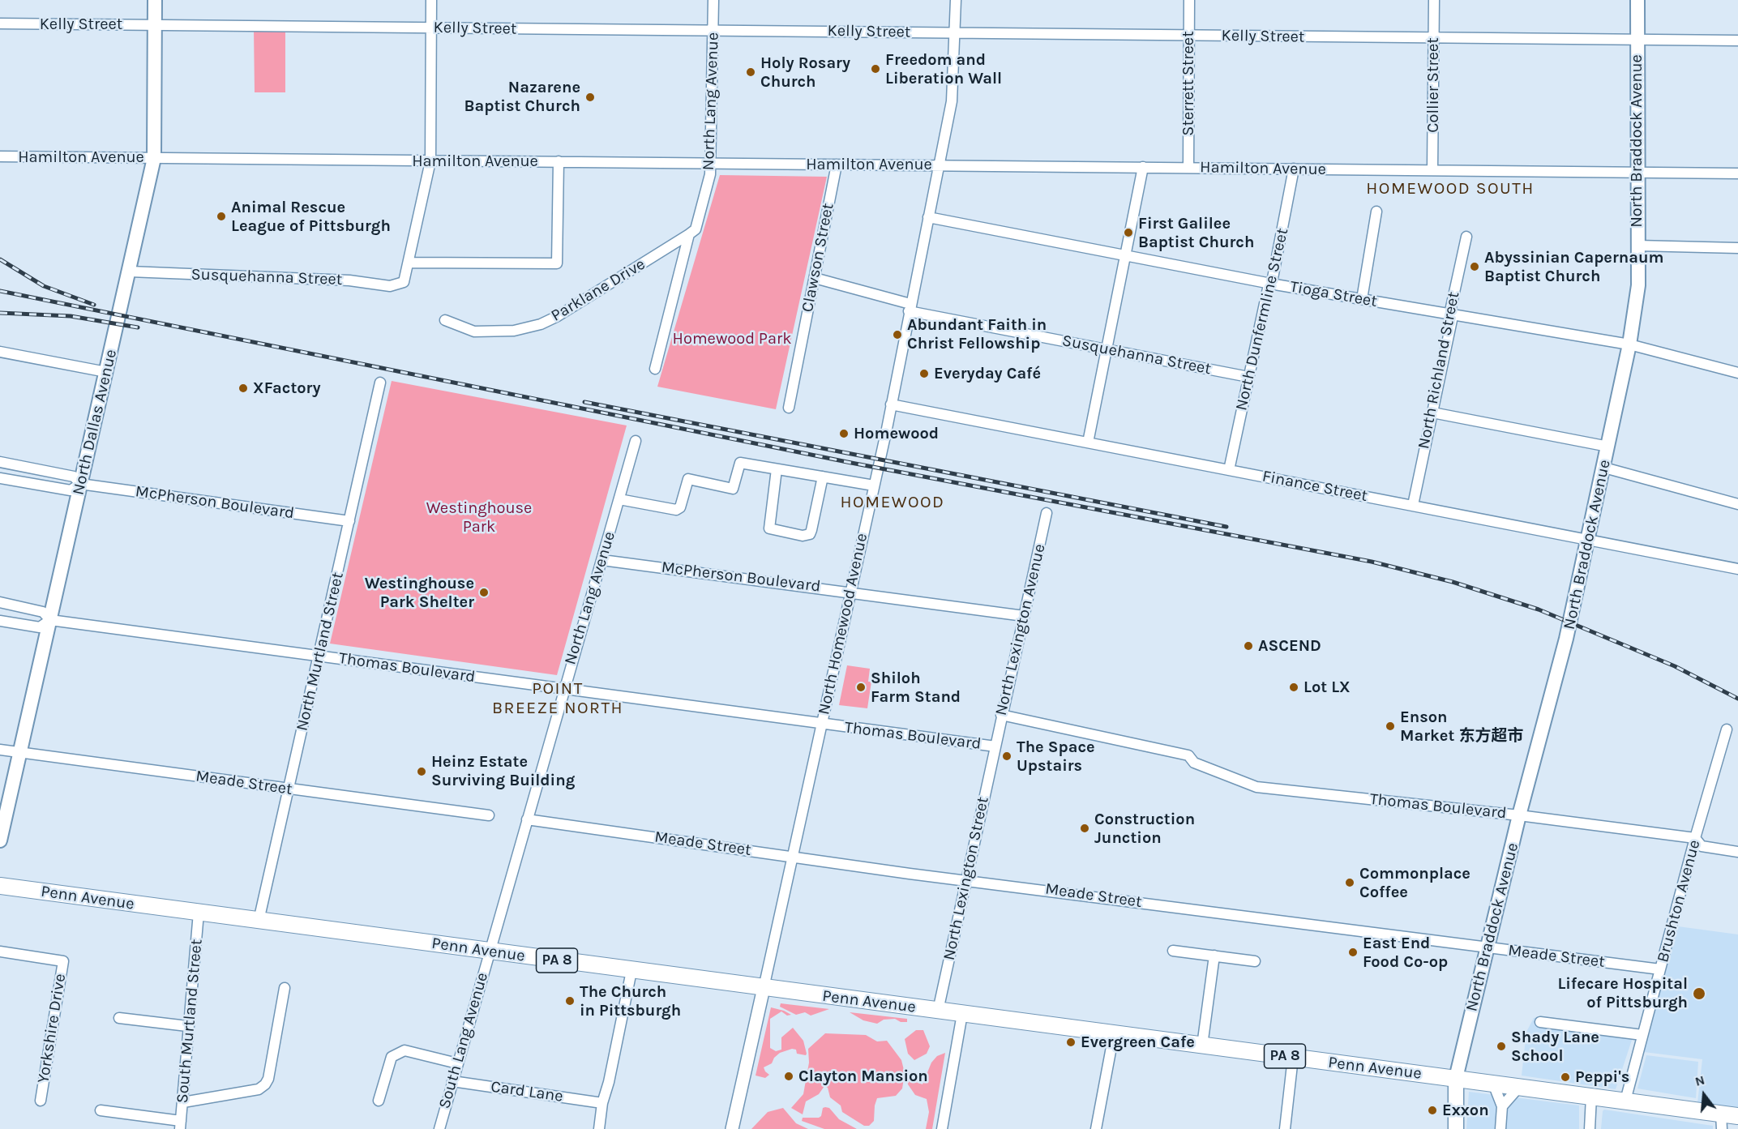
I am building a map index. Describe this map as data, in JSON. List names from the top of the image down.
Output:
{
  "streets": {
    "highway": ["Penn Avenue", "PA 8"],
    "main road": ["North Braddock Avenue", "North Dallas Avenue"],
    "street": [
      "Kelly Street",
      "Sterrett Street",
      "Collier Street",
      "North Lang Avenue",
      "Hamilton Avenue",
      "Clawson Street",
      "Susquehanna Street",
      "Parklane Drive",
      "Tioga Street",
      "North Dunfermline Street",
      "North Richland Street",
      "Finance Street",
      "McPherson Boulevard",
      "North Homewood Avenue",
      "North Lexington Avenue",
      "North Murtland Street",
      "Thomas Boulevard",
      "Meade Street",
      "North Lexington Street",
      "Brushton Avenue",
      "South Murtland Street",
      "Yorkshire Drive",
      "South Lang Avenue",
      "Card Lane"
    ]
  },
  "crossings": [
    ["Kelly Street", "Sterrett Street"],
    ["Kelly Street", "Collier Street"],
    ["Kelly Street", "North Lang Avenue"],
    ["Kelly Street", "North Braddock Avenue"],
    ["Kelly Street", "North Dallas Avenue"],
    ["Kelly Street", "North Homewood Avenue"],
    ["Sterrett Street", "Hamilton Avenue"],
    ["Collier Street", "Hamilton Avenue"],
    ["North Lang Avenue", "Hamilton Avenue"],
    ["North Lang Avenue", "Parklane Drive"],
    ["North Lang Avenue", "McPherson Boulevard"],
    ["North Lang Avenue", "Thomas Boulevard"],
    ["North Lang Avenue", "Meade Street"],
    ["North Lang Avenue", "Penn Avenue"],
    ["North Lang Avenue", "South Lang Avenue"],
    ["North Braddock Avenue", "Hamilton Avenue"],
    ["North Braddock Avenue", "Tioga Street"],
    ["North Braddock Avenue", "Finance Street"],
    ["North Braddock Avenue", "Thomas Boulevard"],
    ["North Braddock Avenue", "Meade Street"],
    ["North Braddock Avenue", "Penn Avenue"],
    ["Hamilton Avenue", "Clawson Street"],
    ["Hamilton Avenue", "North Dunfermline Street"],
    ["Hamilton Avenue", "North Dallas Avenue"],
    ["Hamilton Avenue", "North Homewood Avenue"],
    ["Clawson Street", "Susquehanna Street"],
    ["Susquehanna Street", "North Dunfermline Street"],
    ["Susquehanna Street", "North Dallas Avenue"],
    ["Susquehanna Street", "North Homewood Avenue"],
    ["Tioga Street", "North Dunfermline Street"],
    ["Tioga Street", "North Richland Street"],
    ["Tioga Street", "North Homewood Avenue"],
    ["North Dunfermline Street", "Finance Street"],
    ["North Richland Street", "Finance Street"],
    ["North Dallas Avenue", "McPherson Boulevard"],
    ["North Dallas Avenue", "Thomas Boulevard"],
    ["North Dallas Avenue", "Meade Street"],
    ["Finance Street", "North Homewood Avenue"],
    ["McPherson Boulevard", "North Homewood Avenue"],
    ["McPherson Boulevard", "North Lexington Avenue"],
    ["McPherson Boulevard", "North Murtland Street"],
    ["North Homewood Avenue", "Thomas Boulevard"],
    ["North Homewood Avenue", "Meade Street"],
    ["North Homewood Avenue", "Penn Avenue"],
    ["North Lexington Avenue", "Thomas Boulevard"],
    ["North Lexington Avenue", "North Lexington Street"],
    ["North Murtland Street", "Thomas Boulevard"],
    ["North Murtland Street", "Meade Street"],
    ["North Murtland Street", "Penn Avenue"],
    ["Thomas Boulevard", "North Lexington Street"],
    ["Thomas Boulevard", "Brushton Avenue"],
    ["Meade Street", "North Lexington Street"],
    ["Meade Street", "Brushton Avenue"],
    ["North Lexington Street", "Penn Avenue"],
    ["Penn Avenue", "Brushton Avenue"],
    ["Penn Avenue", "South Murtland Street"],
    ["Penn Avenue", "South Lang Avenue"],
    ["South Lang Avenue", "Card Lane"]
  ],
  "districts": ["HOMEWOOD SOUTH", "HOMEWOOD", "POINT BREEZE NORTH"],
  "parks": ["Homewood Park", "Westinghouse Park"],
  "places": [
    "Freedom and Liberation Wall",
    "Holy Rosary Church",
    "Nazarene Baptist Church",
    "Animal Rescue League of Pittsburgh",
    "First Galilee Baptist Church",
    "Abyssinian Capernaum Baptist Church",
    "Abundant Faith in Christ Fellowship",
    "Everyday Café",
    "XFactory",
    "Homewood",
    "Westinghouse Park Shelter",
    "ASCEND",
    "Shiloh Farm Stand",
    "Lot LX",
    "Enson Market 东方超市",
    "The Space Upstairs",
    "Heinz Estate Surviving Building",
    "Construction Junction",
    "Commonplace Coffee",
    "East End Food Co-op",
    "Lifecare Hospital of Pittsburgh",
    "The Church in Pittsburgh",
    "Evergreen Cafe",
    "Shady Lane School",
    "Clayton Mansion",
    "Peppi's",
    "Exxon"
  ],
  "north": "top"
}
